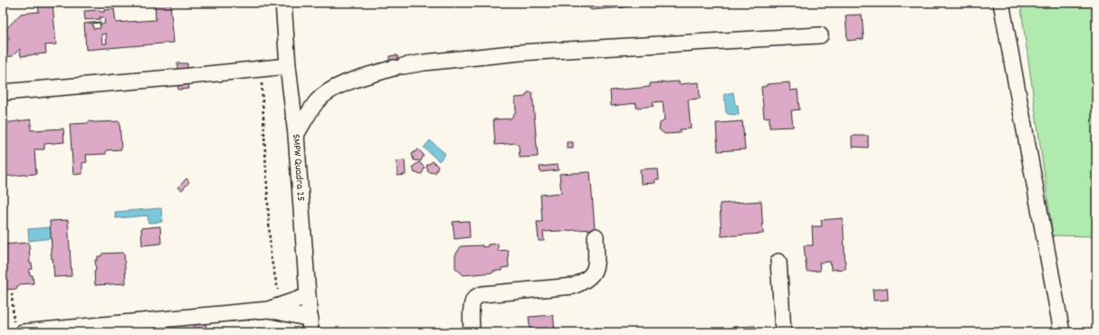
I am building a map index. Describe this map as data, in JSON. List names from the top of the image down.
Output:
{
  "streets": {
    "street": ["SMPW Quadra 25"]
  }
}
